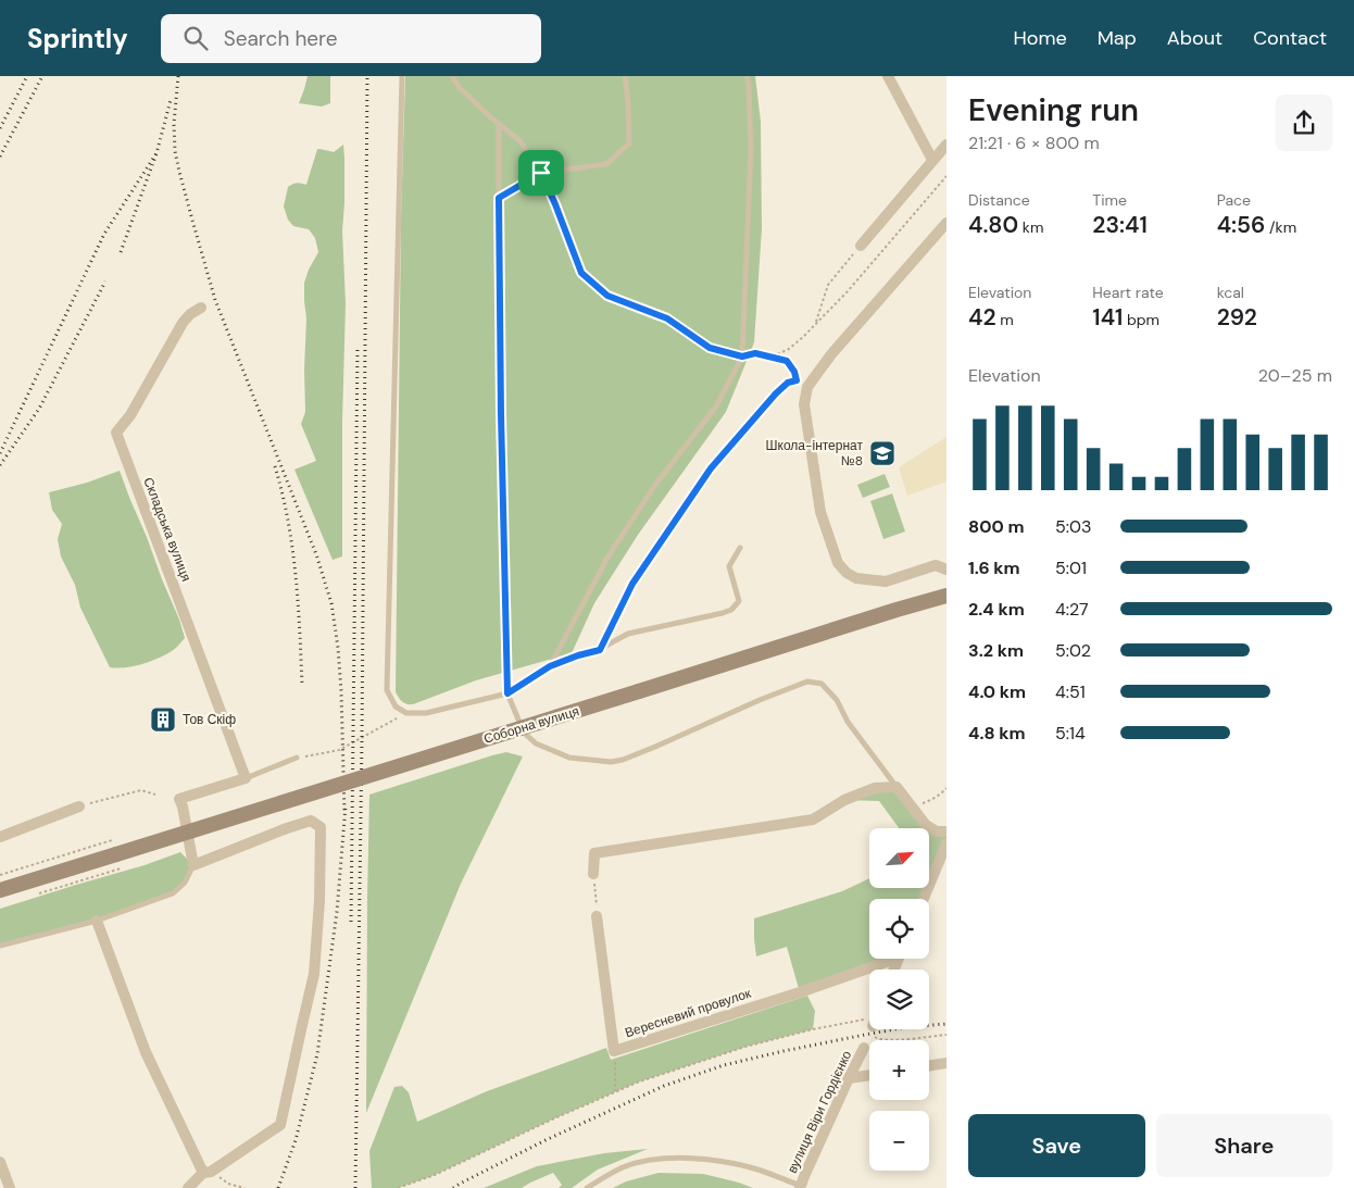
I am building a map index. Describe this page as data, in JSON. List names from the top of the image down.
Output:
{
  "streets": {
    "main road": ["Соборна вулиця"],
    "street": ["Складська вулиця", "Вересневий провулок", "вулиця Віри Гордієнко"]
  },
  "places": {
    "school or university": ["Школа-інтернат №8"],
    "building": ["Тов Скіф"]
  },
  "north": "top right",
  "page": {
    "header": "Sprintly",
    "search": "Search here",
    "nav": [
      "Home",
      "Map",
      "About",
      "Contact"
    ],
    "heading": ["Evening run", "21:21 · 6 × 800 m"],
    "stats": [
      ["Distance", "4.80 km"],
      ["Time", "23:41"],
      ["Pace", "4:56 /km"],
      ["Elevation", "42 m"],
      ["Heart rate", "141 bpm"],
      ["kcal", "292"]
    ],
    "chart": ["Elevation", "20–25 m"],
    "list": [
      {
        "name": "800 m",
        "note": "5:03"
      },
      {
        "name": "1.6 km",
        "note": "5:01"
      },
      {
        "name": "2.4 km",
        "note": "4:27"
      },
      {
        "name": "3.2 km",
        "note": "5:02"
      },
      {
        "name": "4.0 km",
        "note": "4:51"
      },
      {
        "name": "4.8 km",
        "note": "5:14"
      }
    ],
    "map_buttons": ["+", "−"],
    "buttons": ["Save", "Share"]
  }
}
